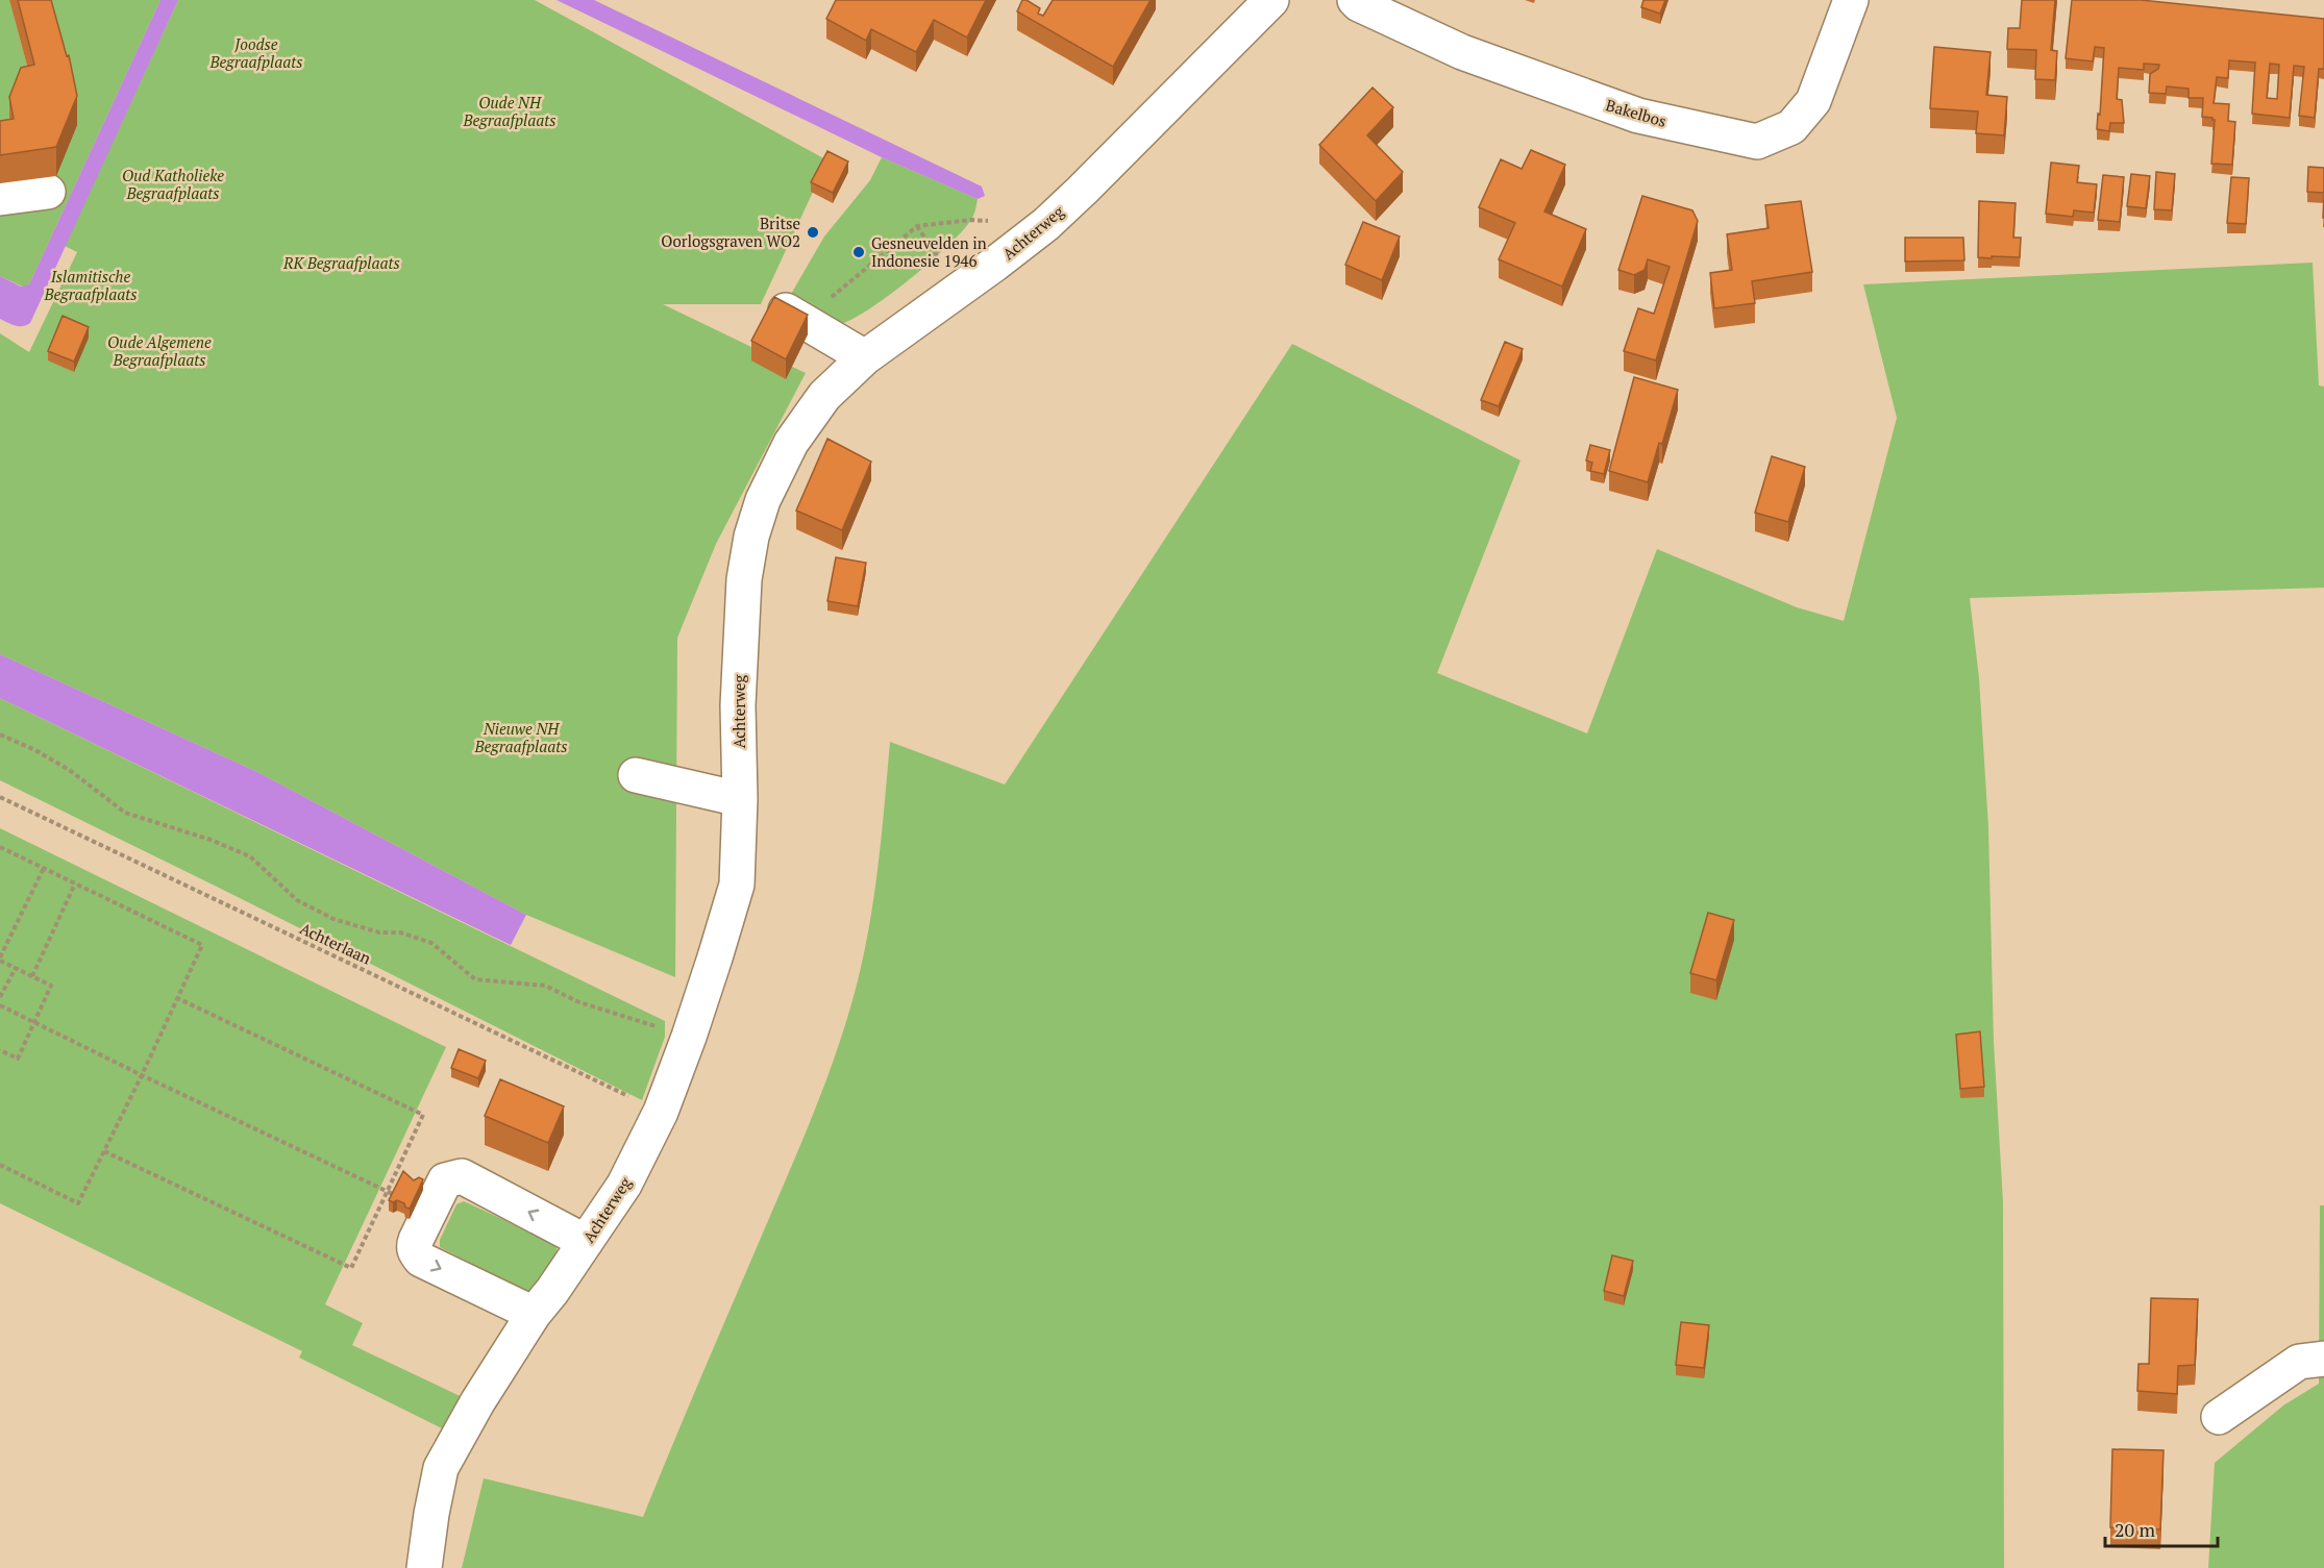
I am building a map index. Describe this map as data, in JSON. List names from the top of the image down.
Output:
{
  "streets": {
    "street": ["Bakelbos", "Achterweg"],
    "path": ["Achterlaan"]
  },
  "crossings": [
    ["Achterweg", "Achterlaan"]
  ],
  "parks": [
    "Joodse Begraafplaats",
    "Oude NH Begraafplaats",
    "Oud Katholieke Begraafplaats",
    "RK Begraafplaats",
    "Islamitische Begraafplaats",
    "Oude Algemene Begraafplaats",
    "Nieuwe NH Begraafplaats"
  ],
  "places": ["Britse Oorlogsgraven WO2", "Gesneuvelden in Indonesie 1946"],
  "scale_bar": "20 m"
}
